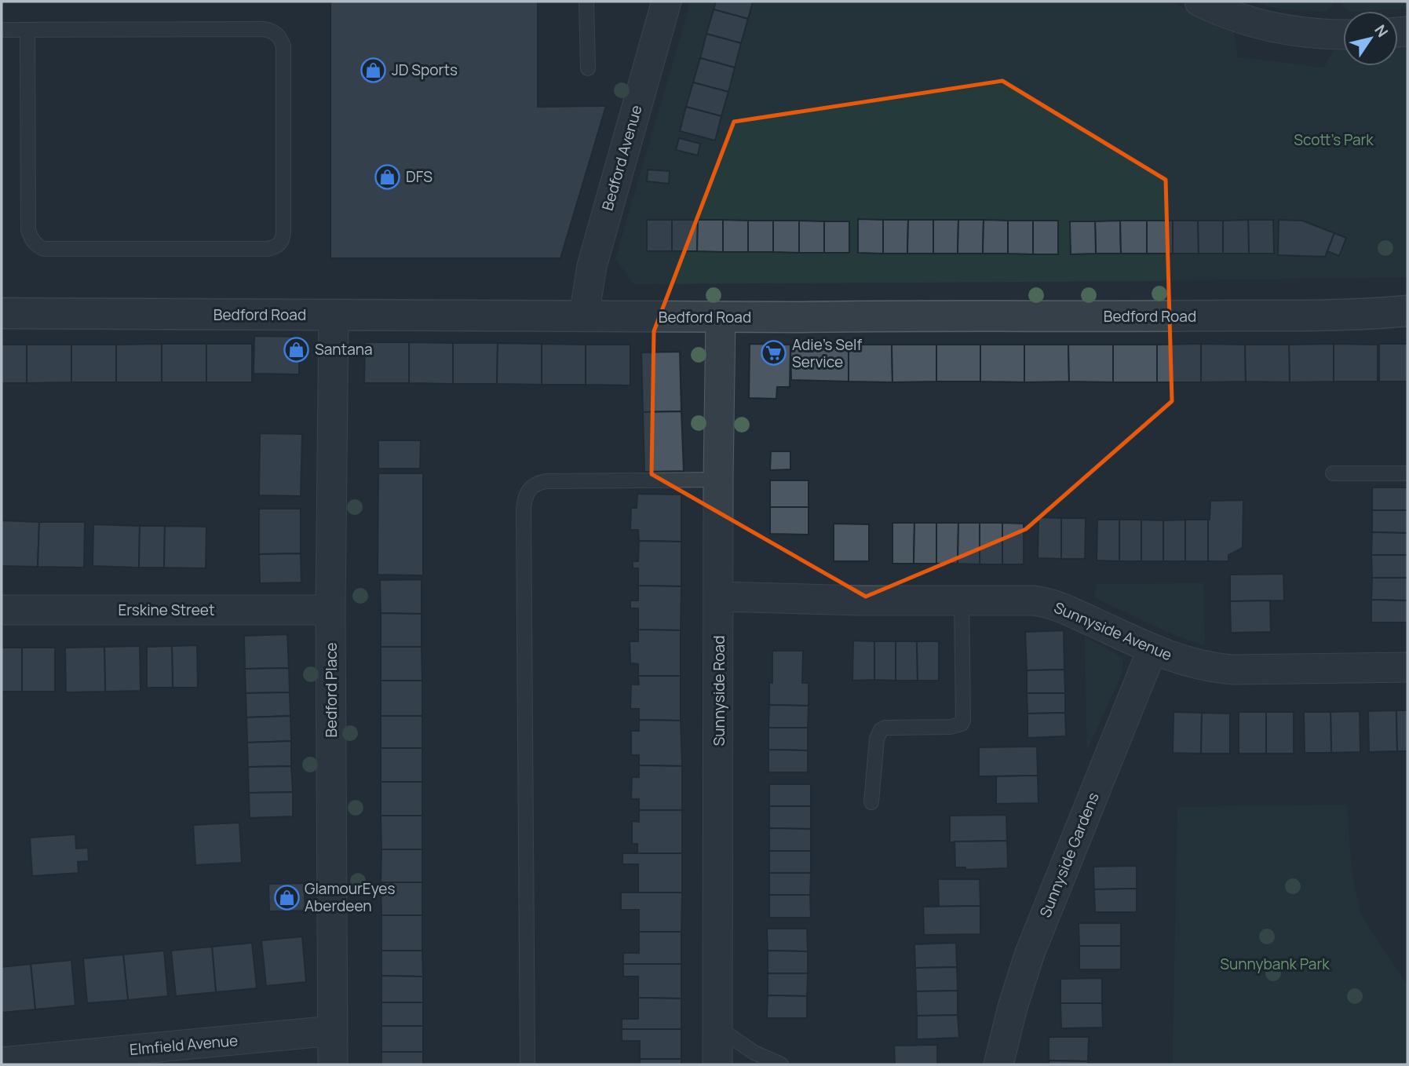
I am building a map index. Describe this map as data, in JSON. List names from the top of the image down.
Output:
{
  "streets": {
    "street": [
      "Bedford Avenue",
      "Bedford Road",
      "Erskine Street",
      "Sunnyside Avenue",
      "Bedford Place",
      "Sunnyside Road",
      "Sunnyside Gardens",
      "Elmfield Avenue"
    ]
  },
  "crossings": [
    ["Bedford Avenue", "Bedford Road"],
    ["Bedford Road", "Bedford Place"],
    ["Bedford Road", "Sunnyside Road"],
    ["Erskine Street", "Bedford Place"],
    ["Sunnyside Avenue", "Sunnyside Road"],
    ["Sunnyside Avenue", "Sunnyside Gardens"],
    ["Bedford Place", "Elmfield Avenue"]
  ],
  "parks": ["Scott's Park", "Sunnybank Park"],
  "places": {
    "shop": [
      "JD Sports",
      "DFS",
      "Santana",
      "GlamourEyes Aberdeen"
    ],
    "supermarket": ["Adie's Self Service"]
  },
  "north": "top right"
}
